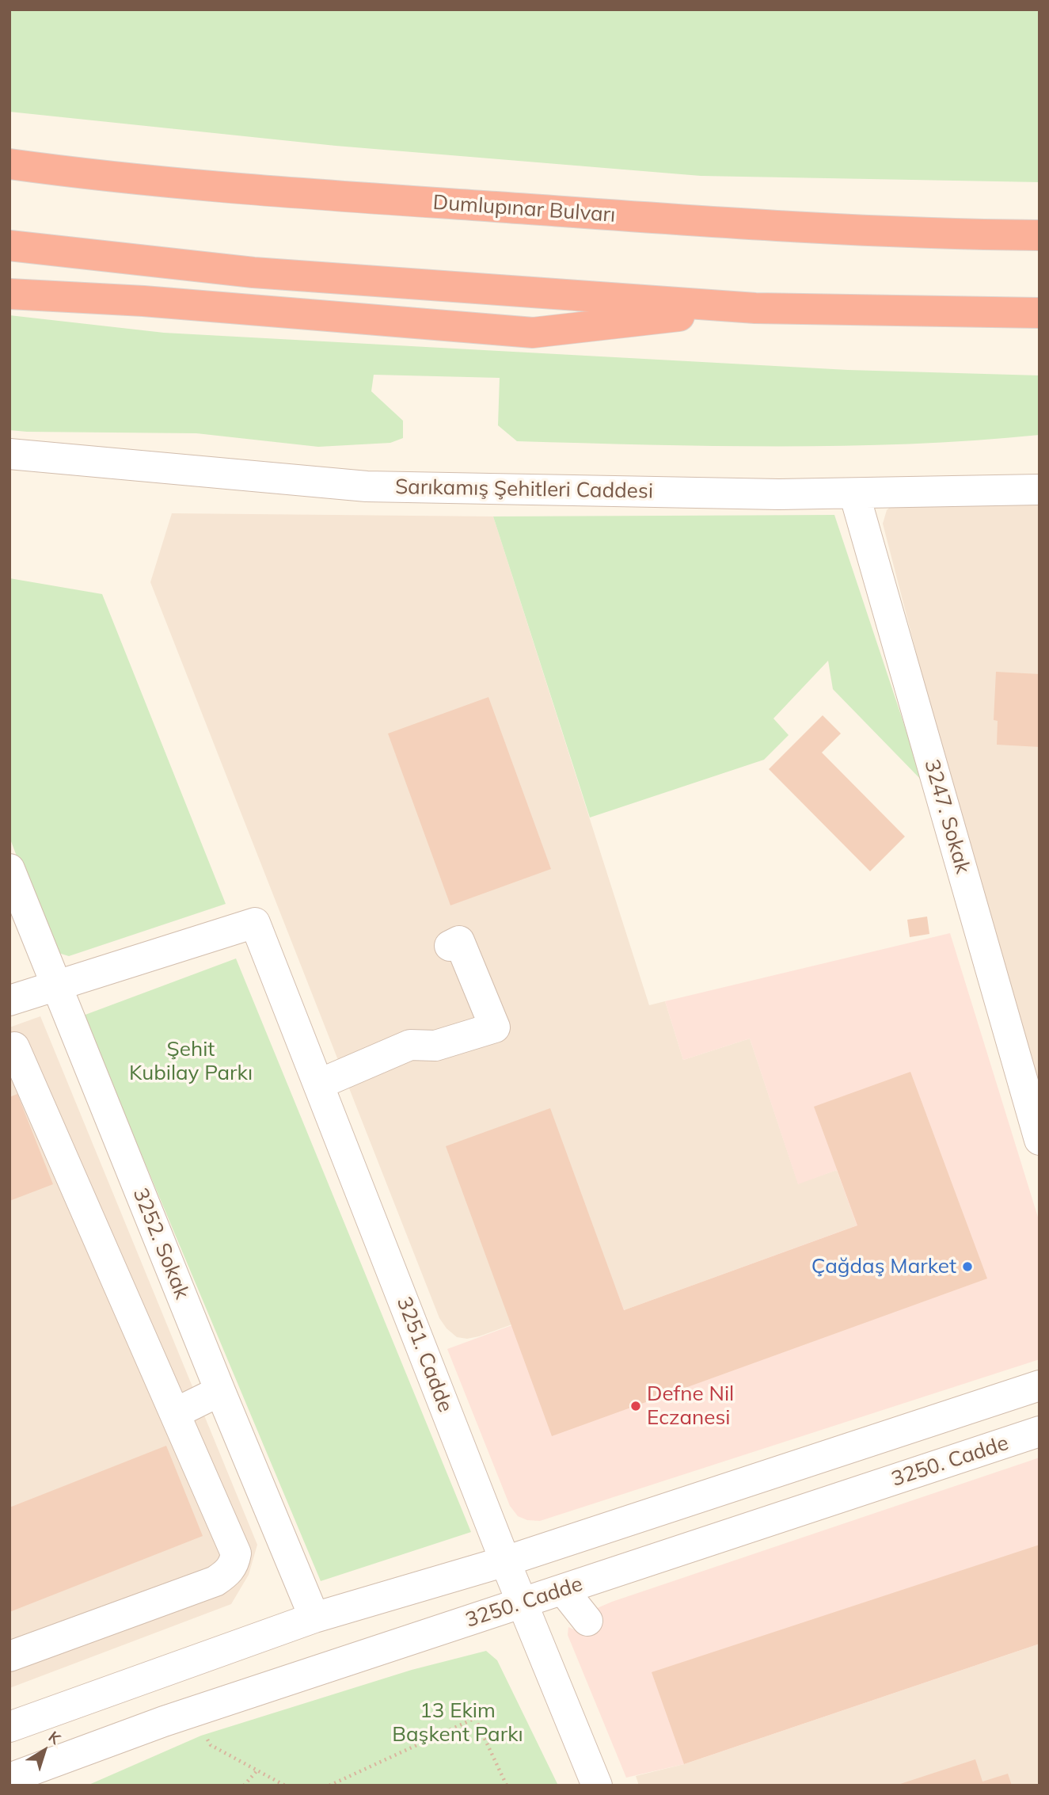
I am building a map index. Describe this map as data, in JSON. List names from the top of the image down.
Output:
{
  "streets": {
    "highway": ["Dumlupınar Bulvarı"],
    "street": [
      "Sarıkamış Şehitleri Caddesi",
      "3247. Sokak",
      "3252. Sokak",
      "3251. Cadde",
      "3250. Cadde"
    ]
  },
  "crossings": [
    ["Sarıkamış Şehitleri Caddesi", "3247. Sokak"],
    ["3252. Sokak", "3251. Cadde"],
    ["3251. Cadde", "3250. Cadde"]
  ],
  "parks": ["Şehit Kubilay Parkı", "13 Ekim Başkent Parkı"],
  "places": ["Çağdaş Market", "Defne Nil Eczanesi"],
  "north": "top right"
}
